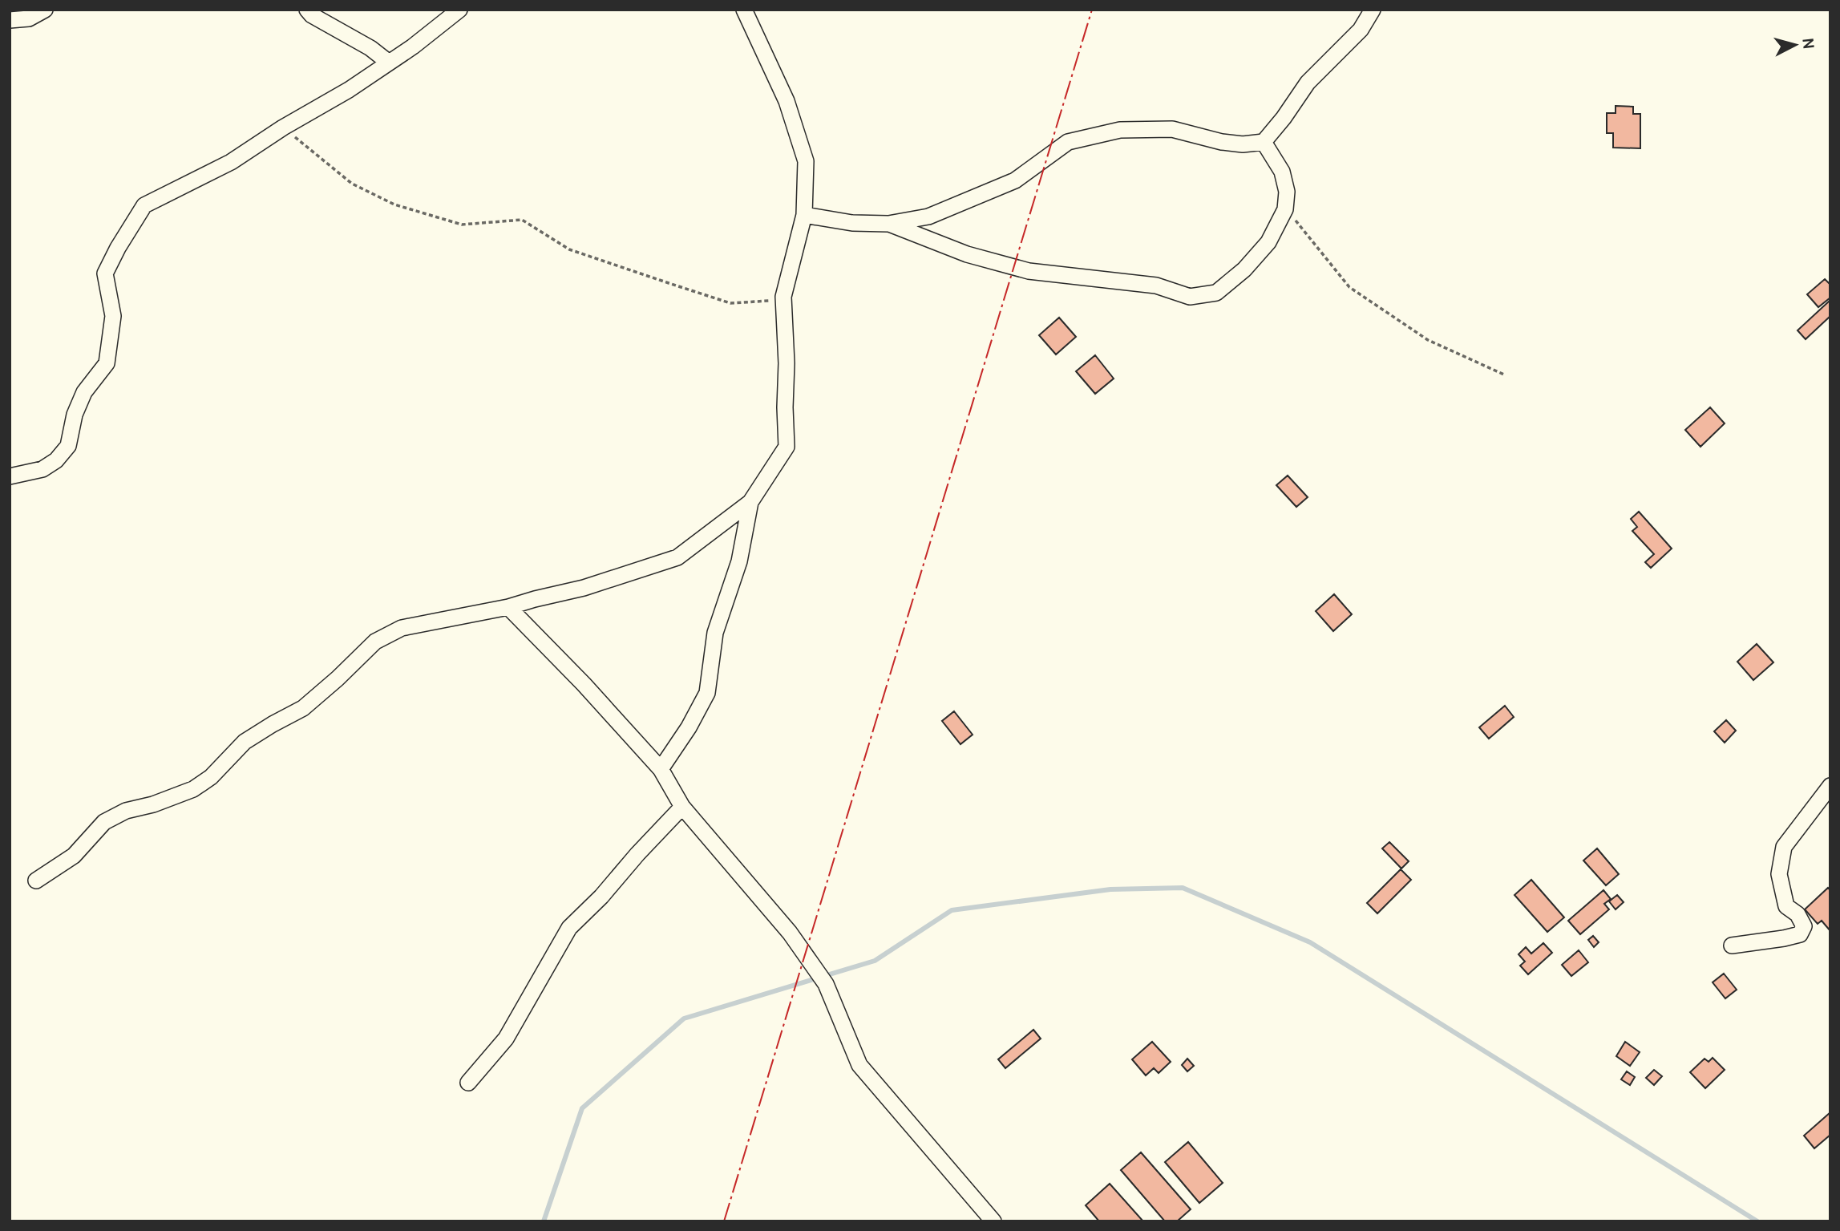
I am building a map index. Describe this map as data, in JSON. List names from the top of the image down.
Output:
{
  "north": "right"
}
